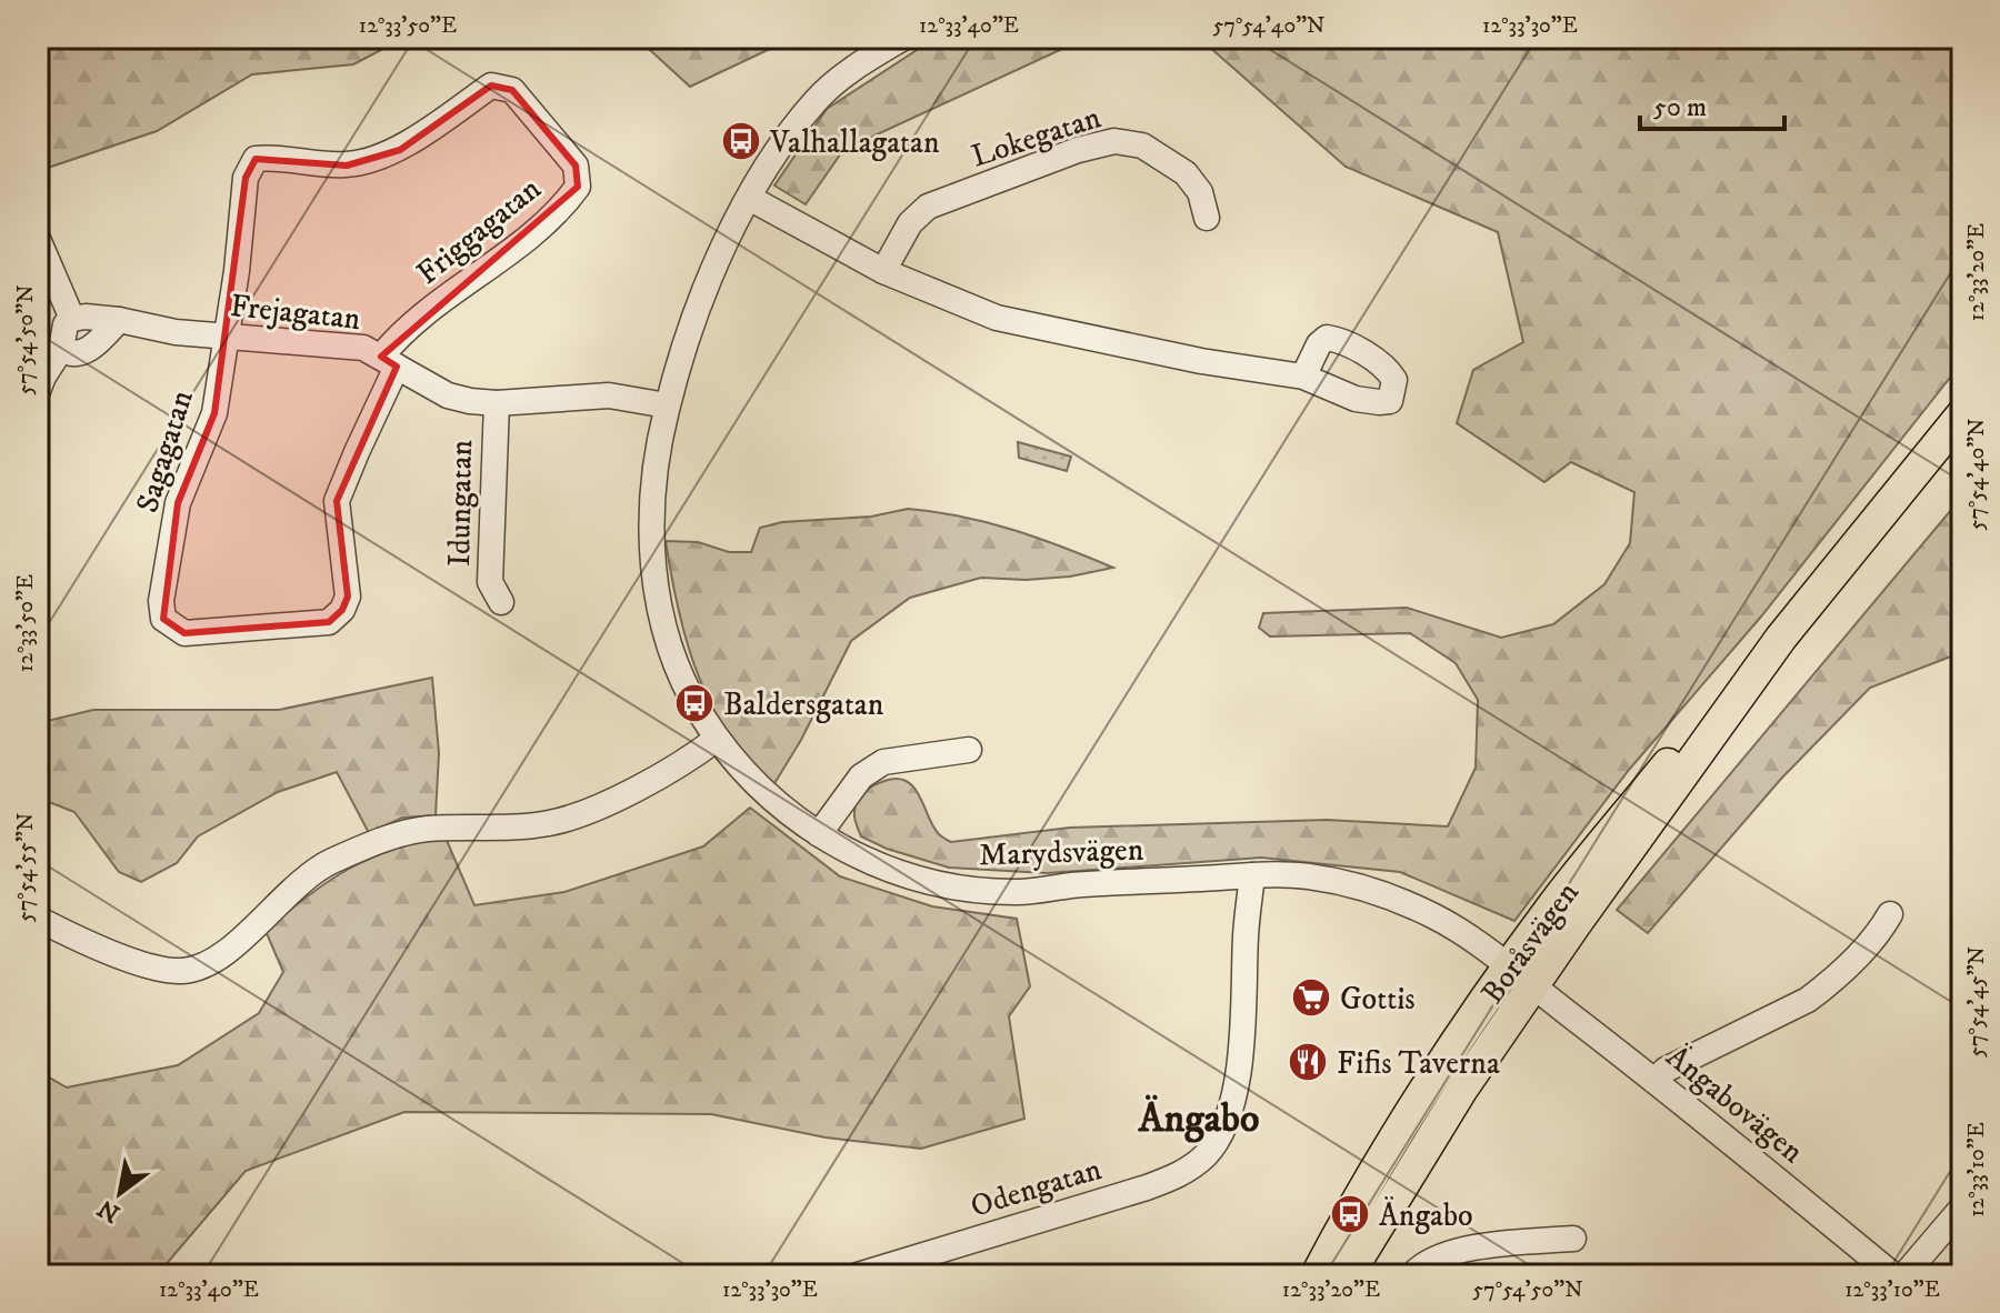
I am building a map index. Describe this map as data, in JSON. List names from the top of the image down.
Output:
{
  "streets": {
    "main road": ["Boråsvägen"],
    "street": [
      "Lokegatan",
      "Friggagatan",
      "Frejagatan",
      "Sagagatan",
      "Idungatan",
      "Marydsvägen",
      "Ängabovägen",
      "Odengatan"
    ]
  },
  "crossings": [
    ["Friggagatan", "Frejagatan"],
    ["Friggagatan", "Sagagatan"],
    ["Frejagatan", "Sagagatan"],
    ["Frejagatan", "Idungatan"],
    ["Frejagatan", "Marydsvägen"],
    ["Marydsvägen", "Boråsvägen"],
    ["Marydsvägen", "Ängabovägen"],
    ["Marydsvägen", "Odengatan"],
    ["Boråsvägen", "Ängabovägen"]
  ],
  "districts": ["Ängabo"],
  "places": {
    "bus stop": ["Valhallagatan", "Baldersgatan", "Ängabo"],
    "supermarket": ["Gottis"],
    "restaurant": ["Fifis Taverna"]
  },
  "scale_bar": "50 m",
  "north": "bottom left",
  "coordinates": [
    "12°33'50\"E",
    "12°33'40\"E",
    "57°54'40\"N",
    "12°33'30\"E",
    "12°33'20\"E",
    "57°54'50\"N",
    "57°54'55\"N",
    "57°54'45\"N",
    "12°33'10\"E"
  ]
}
